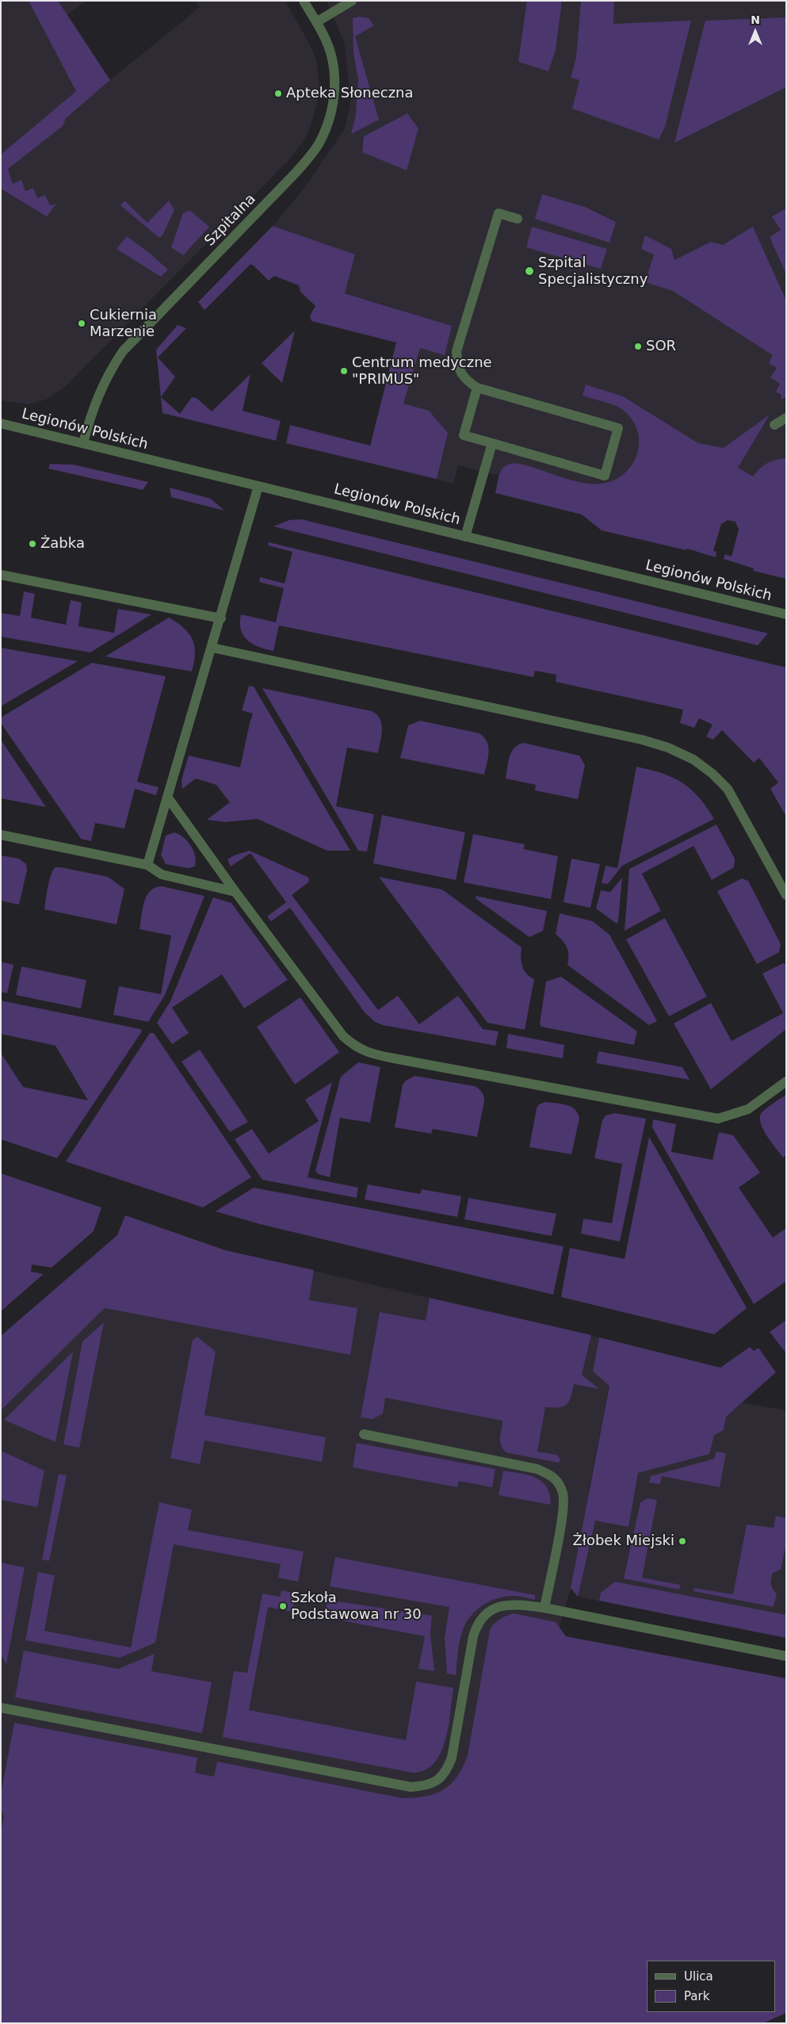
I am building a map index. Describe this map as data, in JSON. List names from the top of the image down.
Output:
{
  "streets": {
    "street": ["Szpitalna", "Legionów Polskich"]
  },
  "crossings": [
    ["Szpitalna", "Legionów Polskich"]
  ],
  "places": [
    "Apteka Słoneczna",
    "Szpital Specjalistyczny",
    "Cukiernia Marzenie",
    "SOR",
    "Centrum medyczne \"PRIMUS\"",
    "Żabka",
    "Żłobek Miejski",
    "Szkoła Podstawowa nr 30"
  ],
  "legend": ["Ulica", "Park"],
  "north": "top"
}
